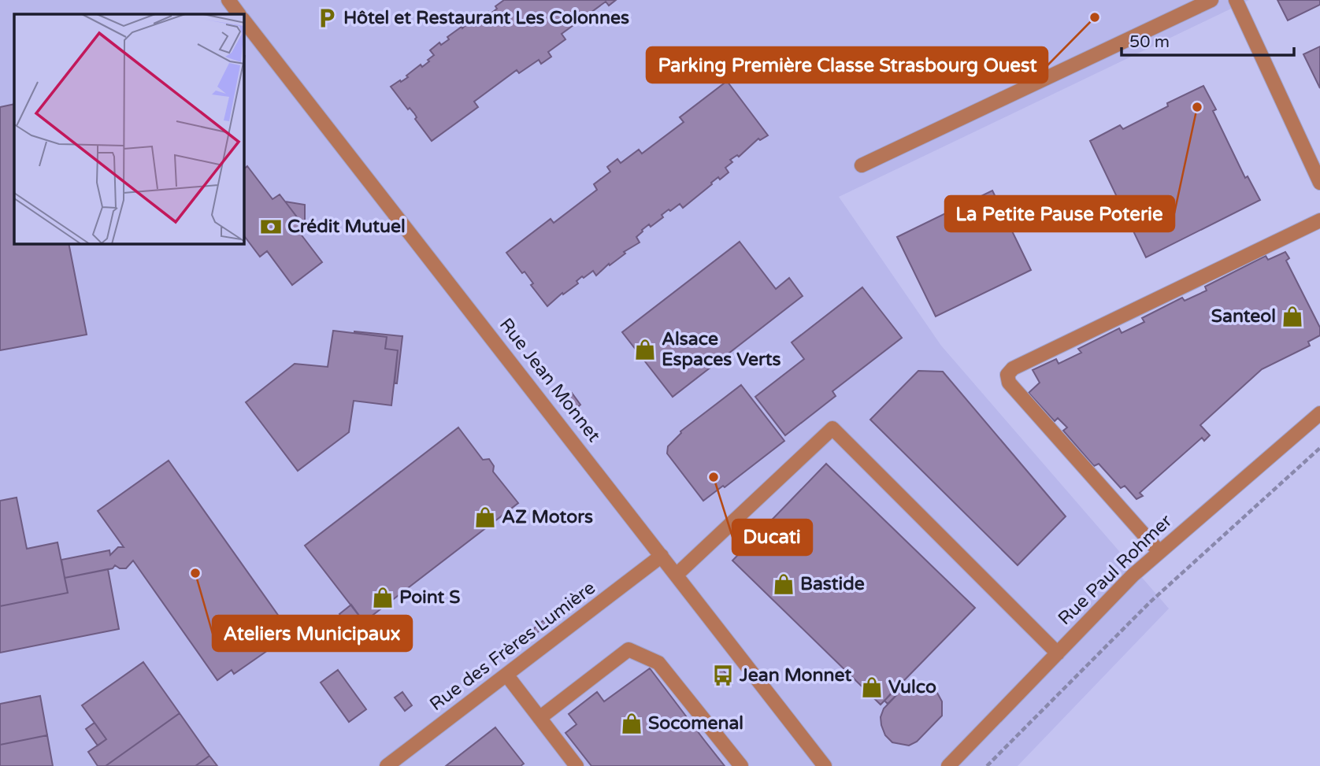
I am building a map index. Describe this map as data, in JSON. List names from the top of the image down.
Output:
{
  "streets": {
    "street": ["Rue Jean Monnet", "Rue Paul Rohmer", "Rue des Frères Lumière"]
  },
  "crossings": [
    ["Rue Jean Monnet", "Rue des Frères Lumière"]
  ],
  "places": {
    "other": [
      "Parking Première Classe Strasbourg Ouest",
      "La Petite Pause Poterie",
      "Ducati",
      "Ateliers Municipaux"
    ],
    "parking": ["Hôtel et Restaurant Les Colonnes"],
    "bank": ["Crédit Mutuel"],
    "shop": [
      "Santeol",
      "Alsace Espaces Verts",
      "AZ Motors",
      "Bastide",
      "Point S",
      "Vulco",
      "Socomenal"
    ],
    "bus stop": ["Jean Monnet"]
  },
  "scale_bar": "50 m"
}
